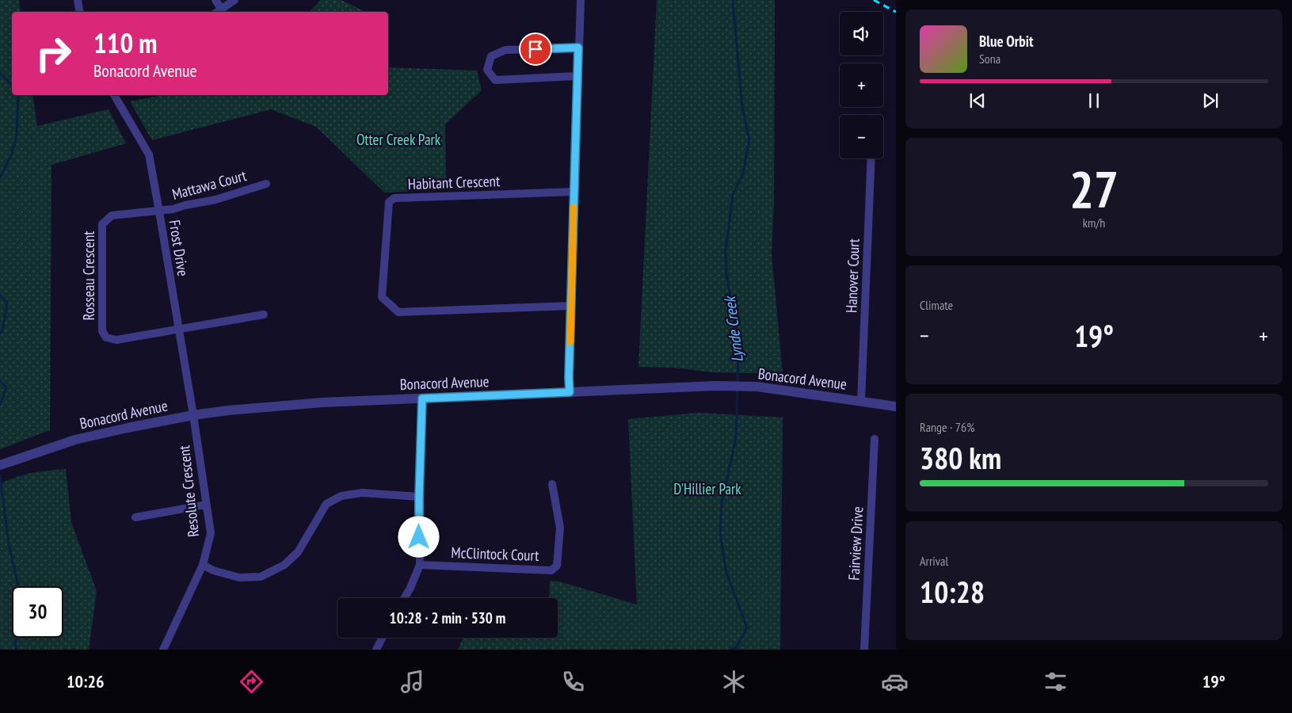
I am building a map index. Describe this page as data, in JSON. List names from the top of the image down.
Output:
{
  "streets": {
    "street": [
      "Habitant Crescent",
      "Mattawa Court",
      "Frost Drive",
      "Rosseau Crescent",
      "Hanover Court",
      "Bonacord Avenue",
      "Resolute Crescent",
      "Fairview Drive",
      "McClintock Court"
    ]
  },
  "crossings": [
    ["Mattawa Court", "Frost Drive"],
    ["Mattawa Court", "Rosseau Crescent"],
    ["Frost Drive", "Rosseau Crescent"],
    ["Frost Drive", "Bonacord Avenue"],
    ["Frost Drive", "Resolute Crescent"],
    ["Hanover Court", "Bonacord Avenue"],
    ["Bonacord Avenue", "Resolute Crescent"]
  ],
  "water": ["Lynde Creek"],
  "parks": ["Otter Creek Park", "D'Hillier Park"],
  "page": {
    "map_buttons": ["+", "−"],
    "turn": ["110 m", "Bonacord Avenue"],
    "song": ["Blue Orbit", "Sona"],
    "tile": [
      ["27", "km/h"],
      "Climate",
      ["Range · 76%", "380 km"],
      ["Arrival", "10:28"]
    ],
    "heat": ["−", "19°", "+"],
    "limit": "30",
    "trip": "10:28 · 2 min · 530 m",
    "tabs": ["10:26", "19°"]
  }
}
